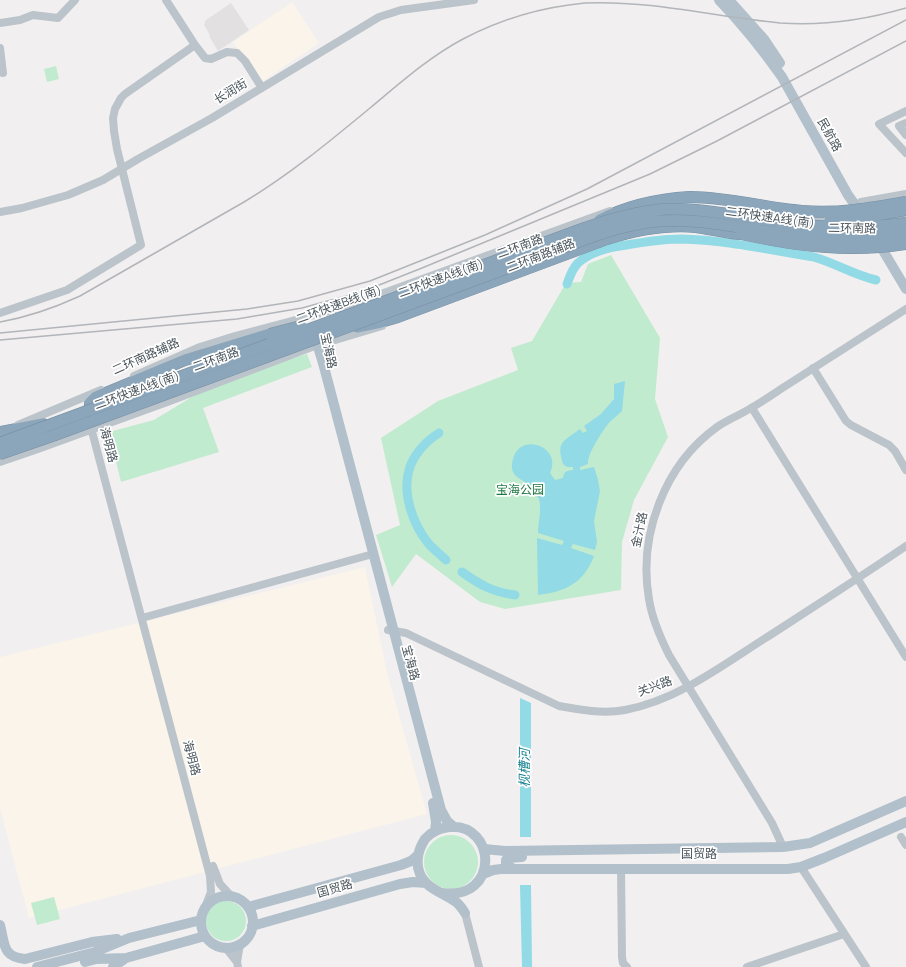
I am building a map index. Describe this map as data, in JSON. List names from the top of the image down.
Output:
{
  "streets": {
    "highway": ["二环快速A线(南)", "二环快速B线(南)"],
    "main road": [
      "民航路",
      "二环南路",
      "宝海路",
      "国贸路"
    ],
    "street": [
      "长润街",
      "二环南路辅路",
      "海明路",
      "金汁路",
      "关兴路"
    ]
  },
  "crossings": [
    ["民航路", "二环南路"],
    ["民航路", "二环南路辅路"],
    ["二环快速A线(南)", "二环南路"],
    ["二环南路", "二环南路辅路"],
    ["二环南路", "二环快速B线(南)"],
    ["二环南路", "宝海路"],
    ["二环南路", "海明路"],
    ["二环南路辅路", "二环快速B线(南)"],
    ["二环南路辅路", "宝海路"],
    ["二环南路辅路", "海明路"],
    ["二环快速B线(南)", "海明路"],
    ["宝海路", "关兴路"],
    ["宝海路", "国贸路"],
    ["海明路", "国贸路"],
    ["金汁路", "关兴路"],
    ["金汁路", "国贸路"]
  ],
  "water": ["枧槽河"],
  "parks": ["宝海公园"]
}
